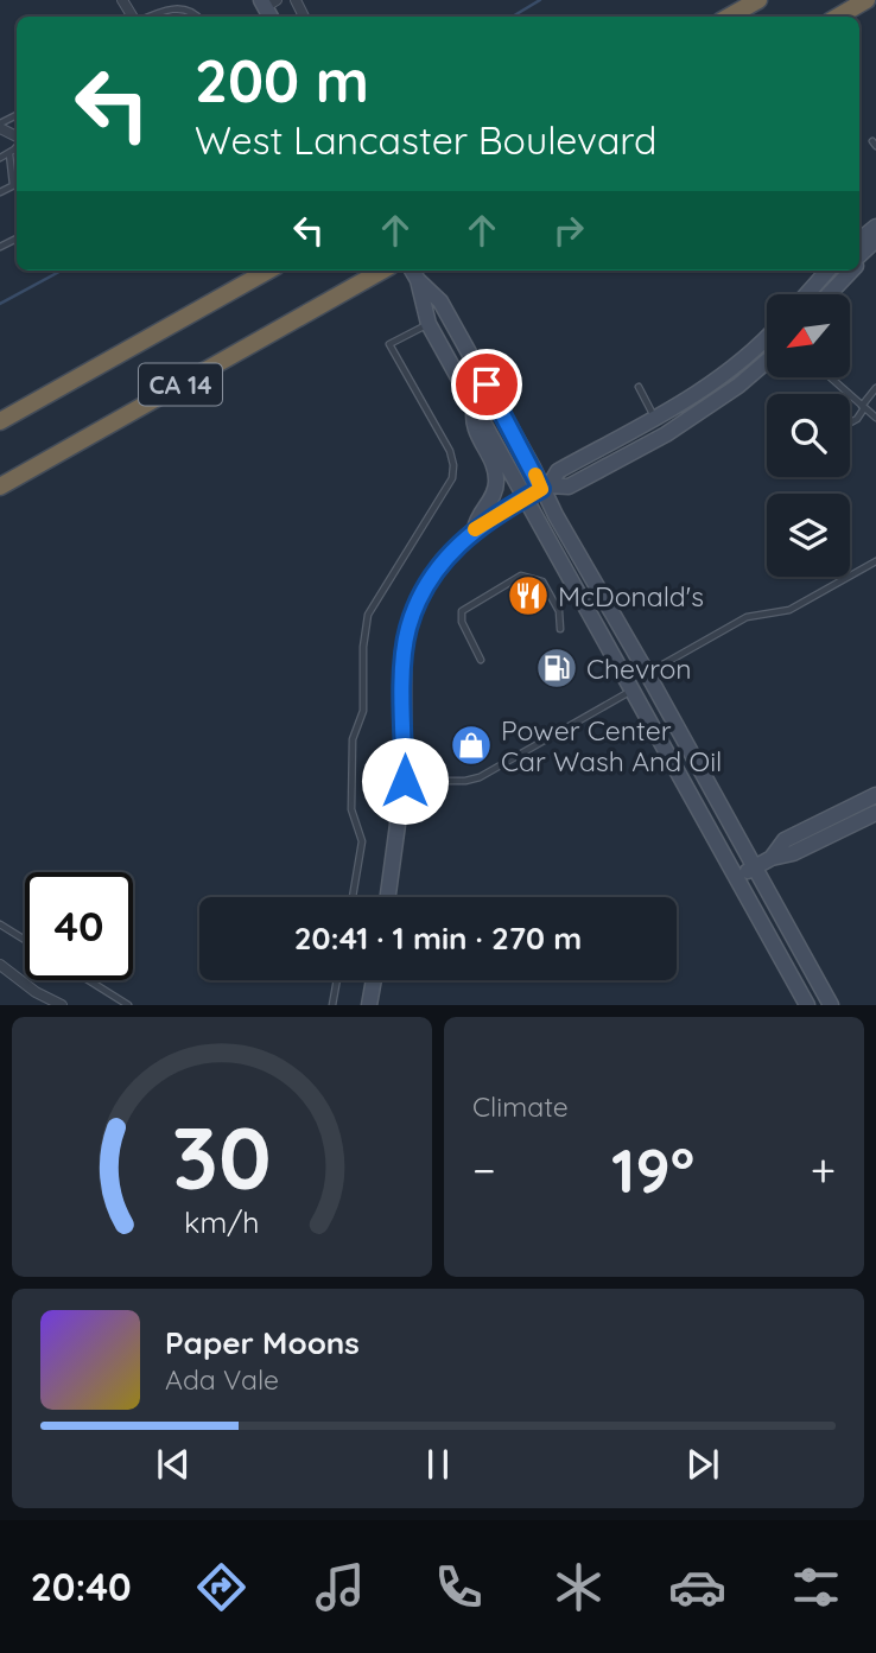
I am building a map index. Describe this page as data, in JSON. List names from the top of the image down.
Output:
{
  "streets": {
    "highway": ["CA 14"]
  },
  "places": {
    "restaurant": ["McDonald's"],
    "fuel station": ["Chevron"],
    "shop": ["Power Center Car Wash And Oil"]
  },
  "north": "bottom left",
  "page": {
    "turn": ["200 m", "West Lancaster Boulevard"],
    "limit": "40",
    "trip": "20:41 · 1 min · 270 m",
    "tile": "Climate",
    "heat": ["−", "19°", "+"],
    "song": ["Paper Moons", "Ada Vale"],
    "tabs": "20:40",
    "gauge": ["30", "km/h"]
  }
}
